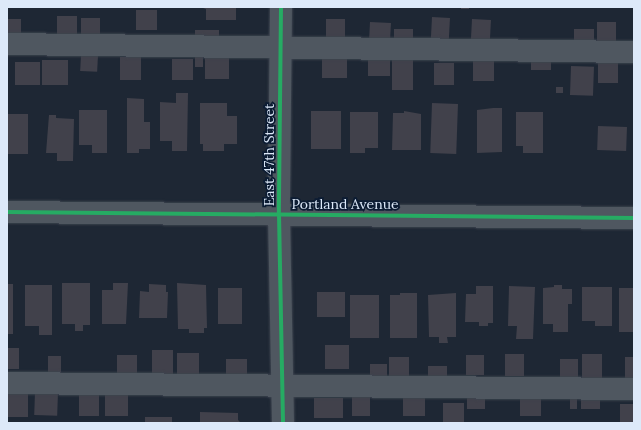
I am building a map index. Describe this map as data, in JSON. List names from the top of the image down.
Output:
{
  "streets": {
    "street": ["East 47th Street", "Portland Avenue"]
  },
  "crossings": [
    ["East 47th Street", "Portland Avenue"]
  ]
}
